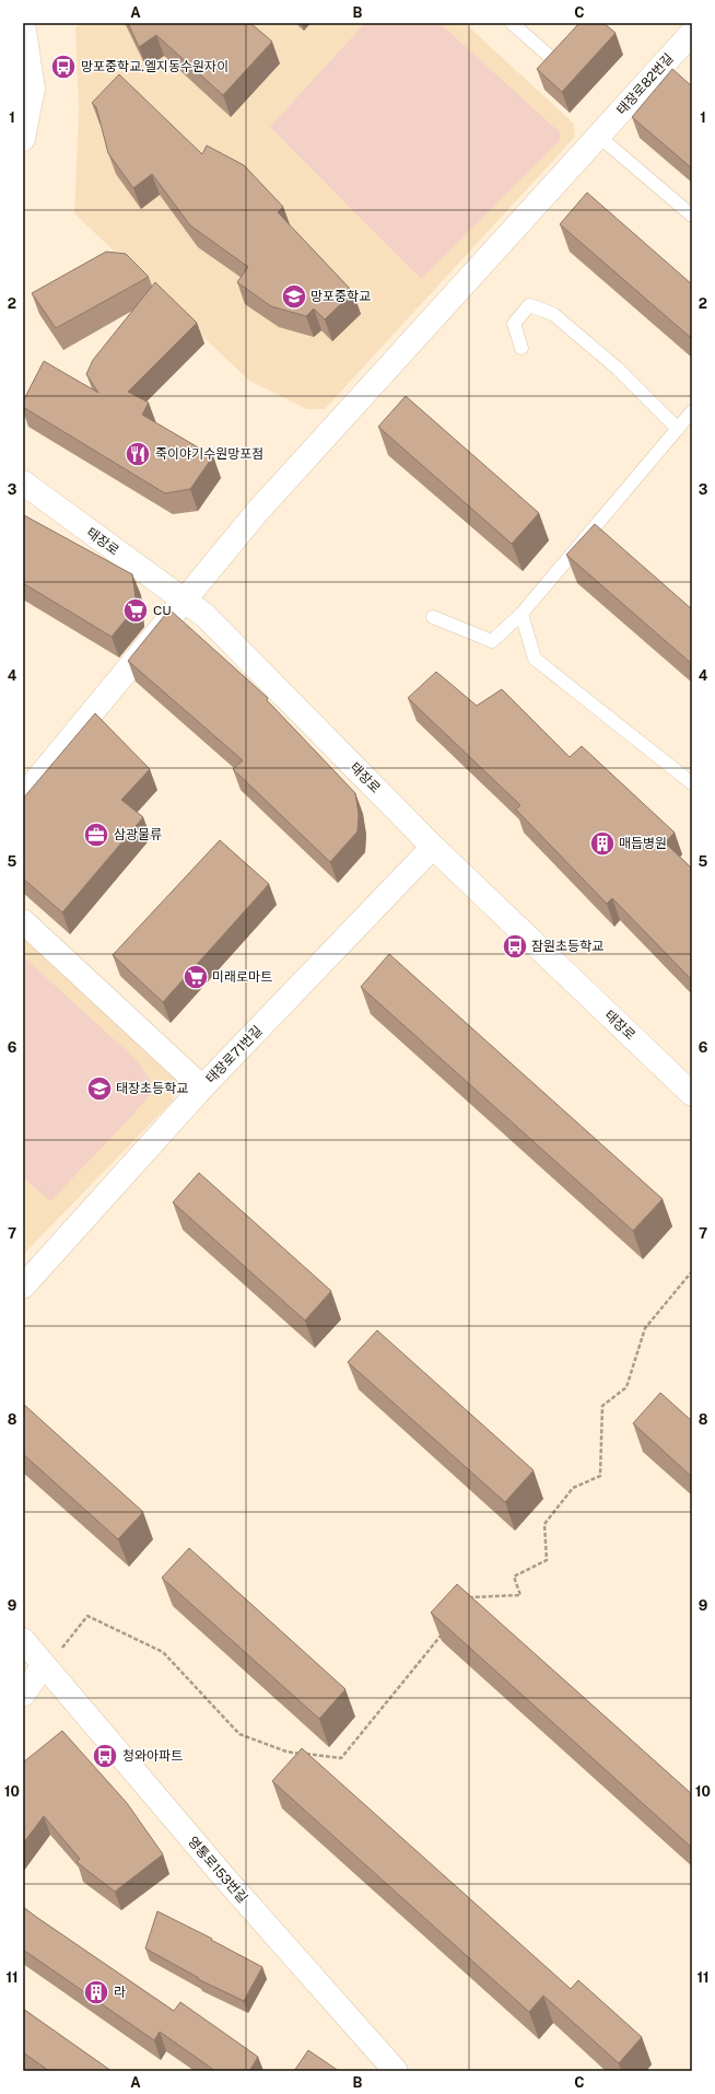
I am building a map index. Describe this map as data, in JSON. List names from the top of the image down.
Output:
{
  "streets": {
    "street": [
      "태장로82번길",
      "태장로",
      "태장로71번길",
      "영통로153번길"
    ]
  },
  "crossings": [
    ["태장로82번길", "태장로"],
    ["태장로", "태장로71번길"]
  ],
  "places": {
    "bus stop": ["망포중학교.엘지동수원자이", "잠원초등학교", "청와아파트"],
    "school or university": ["망포중학교", "태장초등학교"],
    "restaurant": ["죽이야기수원망포점"],
    "supermarket": ["CU", "미래로마트"],
    "office": ["삼광물류"],
    "building": ["매듭병원", "라"]
  },
  "grid": {
    "columns": ["A", "B", "C"],
    "rows": [
      "1",
      "2",
      "3",
      "4",
      "5",
      "6",
      "7",
      "8",
      "9",
      "10",
      "11"
    ]
  }
}
